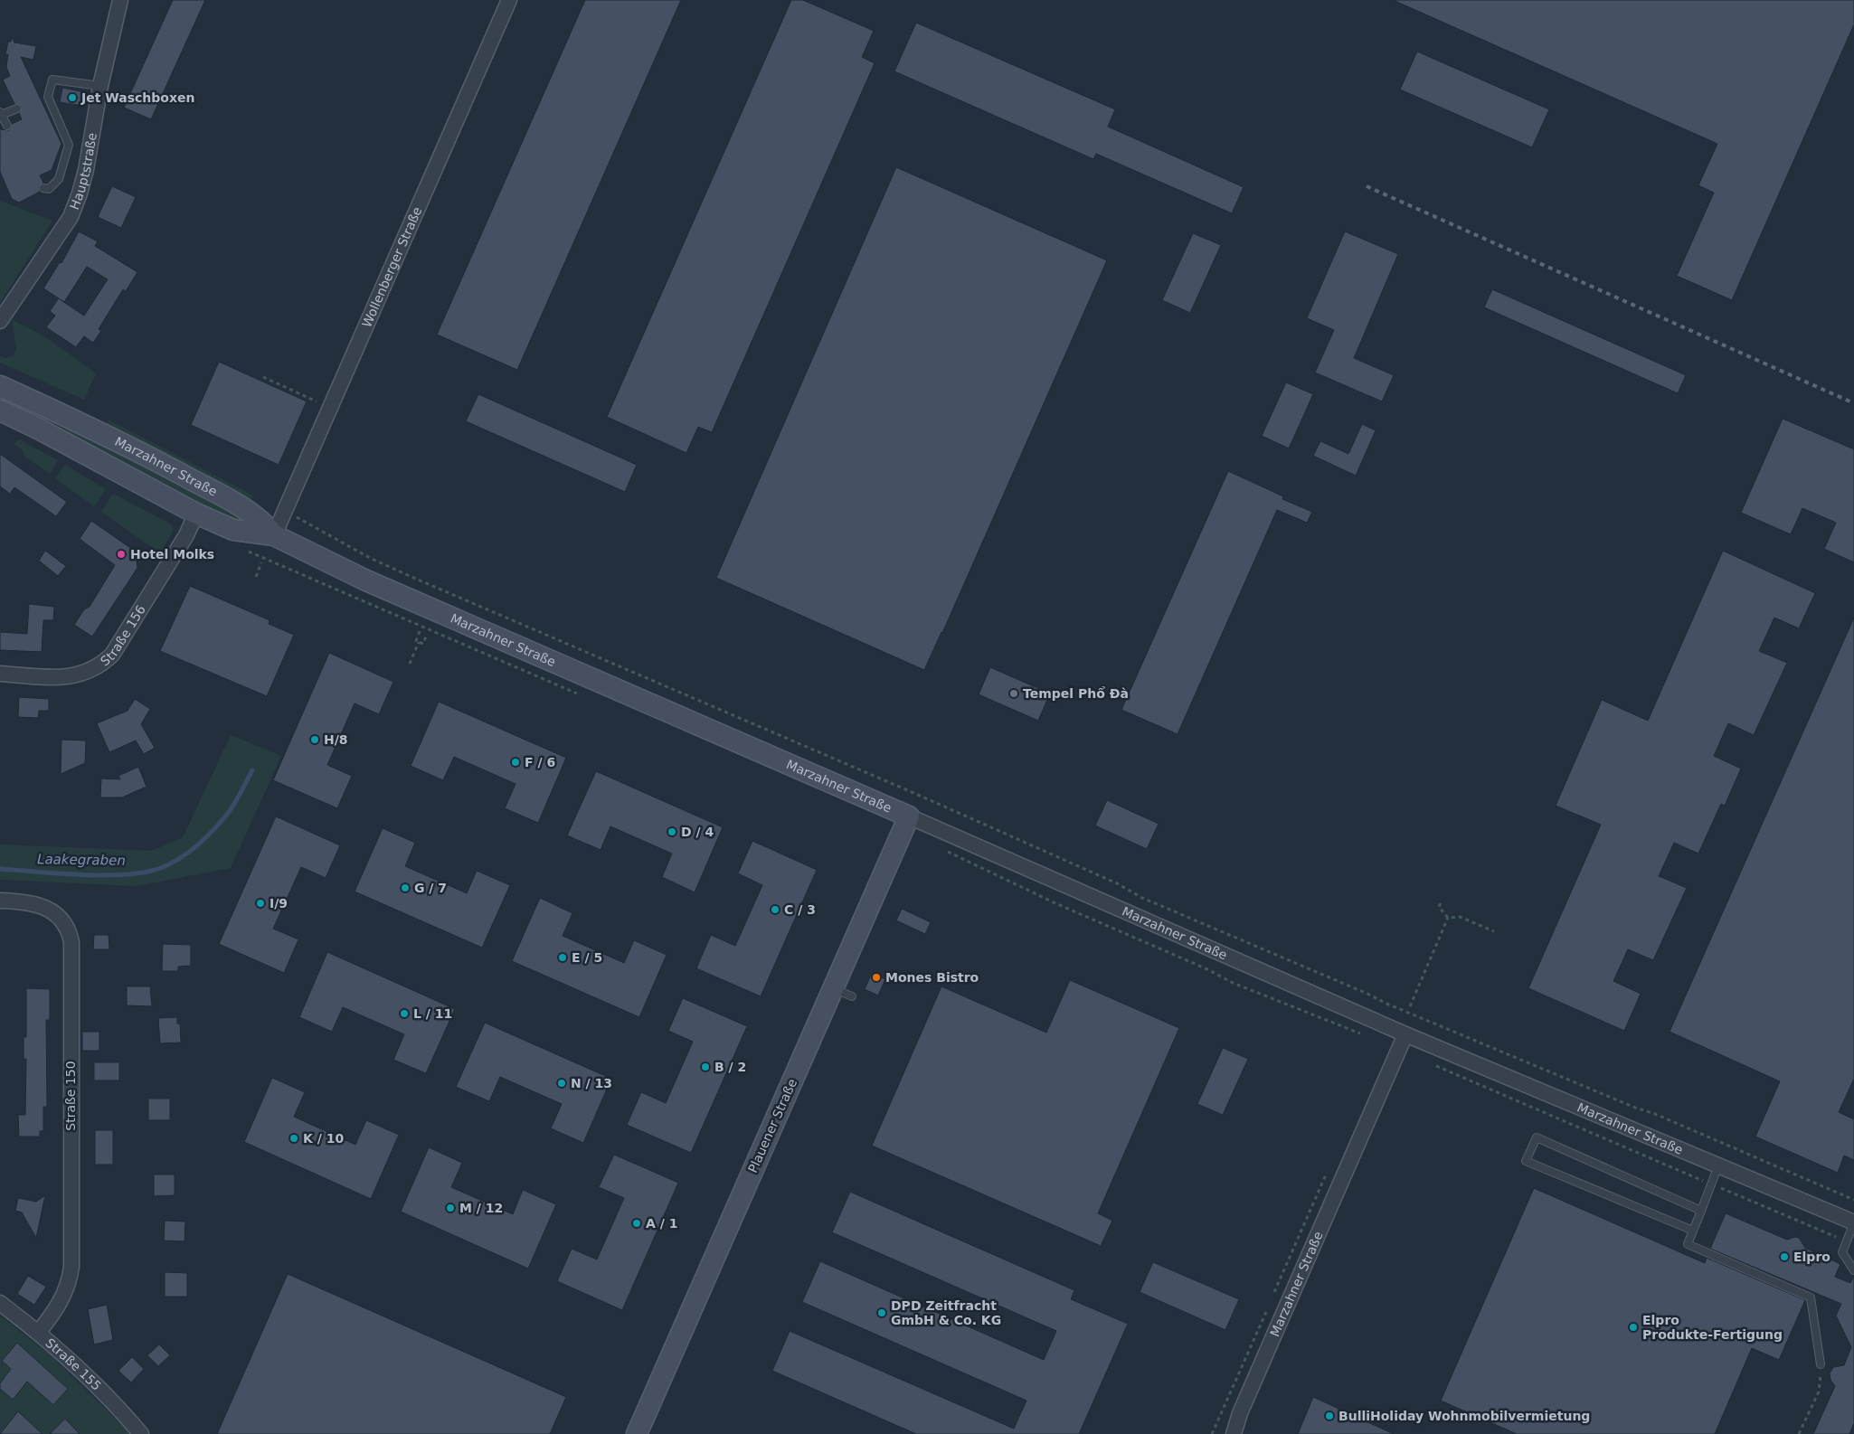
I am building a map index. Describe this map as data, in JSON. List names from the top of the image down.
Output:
{
  "streets": {
    "street": [
      "Hauptstraße",
      "Wollenberger Straße",
      "Marzahner Straße",
      "Straße 156",
      "Straße 150",
      "Plauener Straße",
      "Straße 155"
    ]
  },
  "crossings": [
    ["Wollenberger Straße", "Marzahner Straße"],
    ["Marzahner Straße", "Straße 156"],
    ["Marzahner Straße", "Plauener Straße"],
    ["Straße 150", "Straße 155"]
  ],
  "water": ["Laakegraben"],
  "places": [
    "Jet Waschboxen",
    "Hotel Molks",
    "Tempel Phổ Đà",
    "H/8",
    "F / 6",
    "D / 4",
    "G / 7",
    "I/9",
    "C / 3",
    "E / 5",
    "Mones Bistro",
    "L / 11",
    "B / 2",
    "N / 13",
    "K / 10",
    "M / 12",
    "A / 1",
    "Elpro",
    "DPD Zeitfracht GmbH & Co. KG",
    "Elpro Produkte-Fertigung",
    "BulliHoliday Wohnmobilvermietung"
  ]
}
